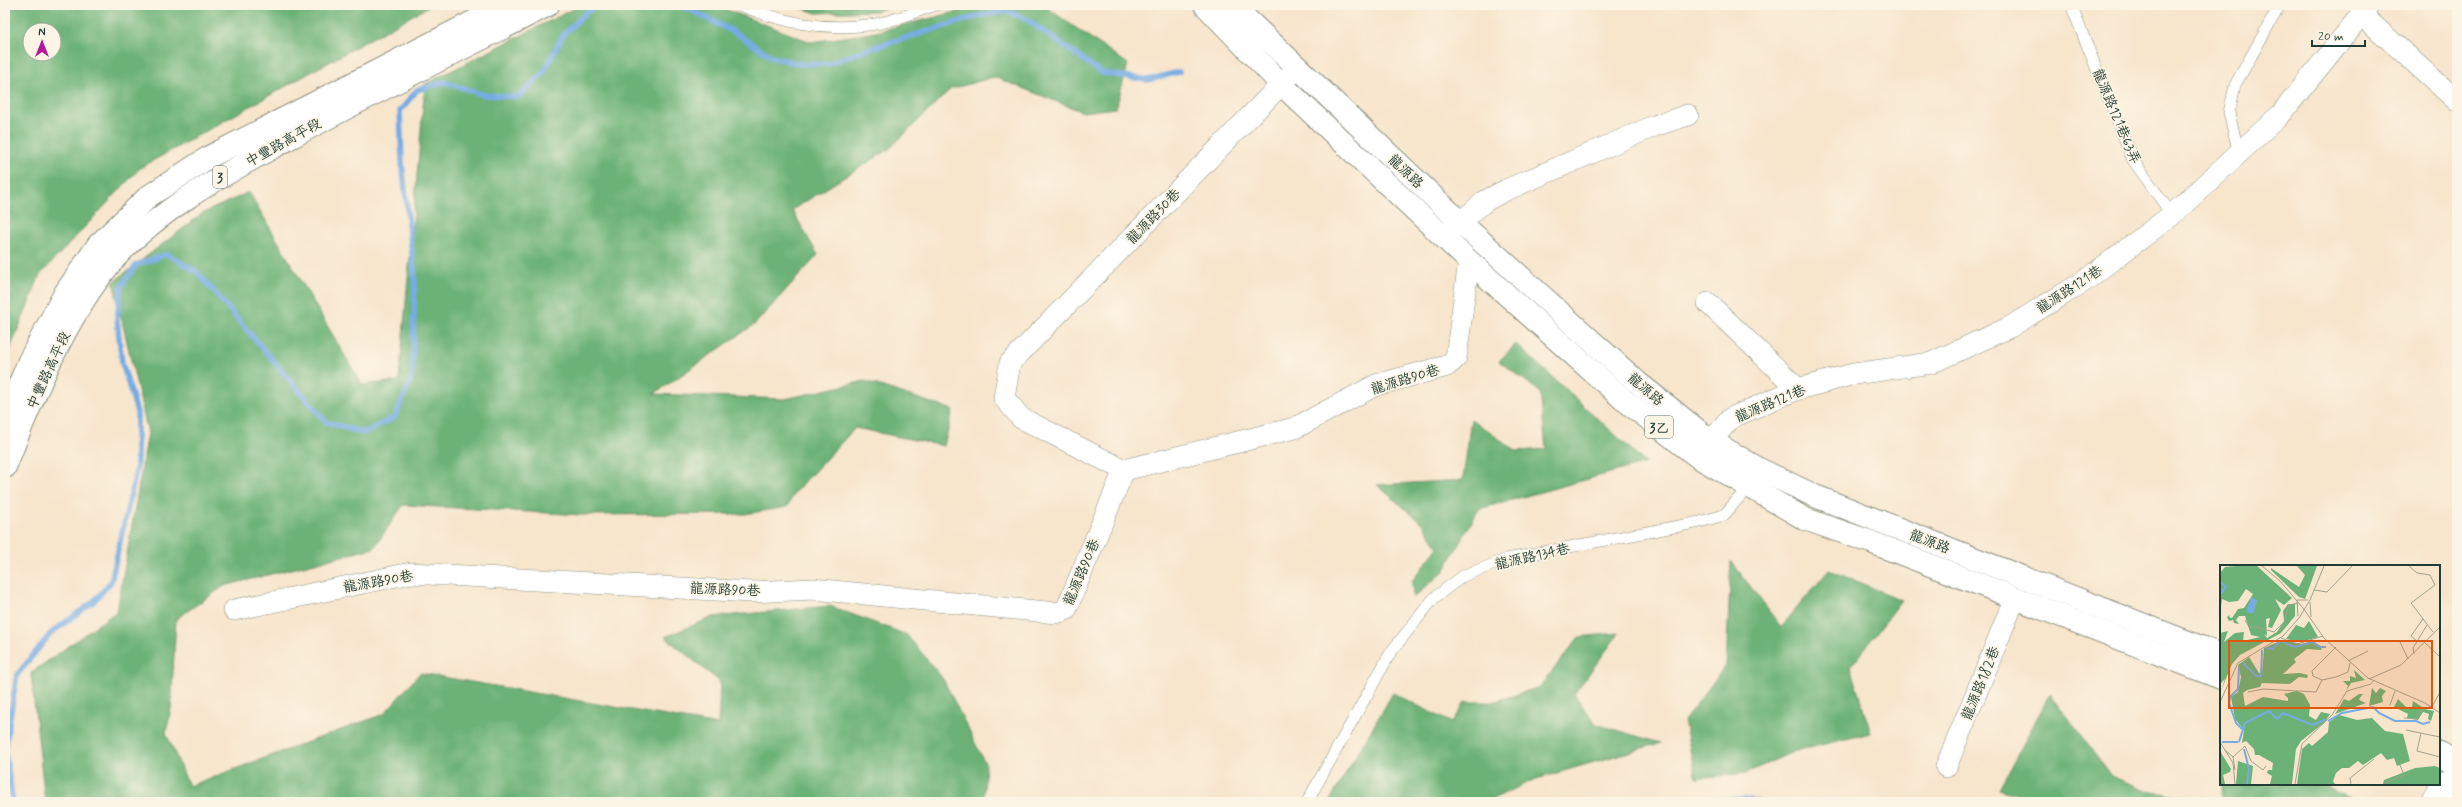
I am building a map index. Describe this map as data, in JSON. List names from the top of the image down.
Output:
{
  "streets": {
    "main road": [
      "中豐路高平段",
      "龍源路",
      "3",
      "3乙"
    ],
    "street": [
      "龍源路30巷",
      "龍源路121巷",
      "龍源路90巷",
      "龍源路182巷"
    ],
    "lane": ["龍源路121巷63弄", "龍源路134巷"]
  },
  "crossings": [
    ["龍源路121巷63弄", "龍源路121巷"],
    ["龍源路", "龍源路30巷"],
    ["龍源路", "龍源路121巷"],
    ["龍源路", "3乙"],
    ["龍源路", "龍源路134巷"],
    ["龍源路30巷", "龍源路90巷"],
    ["龍源路30巷", "3乙"],
    ["龍源路121巷", "3乙"],
    ["龍源路90巷", "3乙"],
    ["3乙", "龍源路134巷"],
    ["3乙", "龍源路182巷"]
  ],
  "scale_bar": "20 m",
  "north": "top"
}
